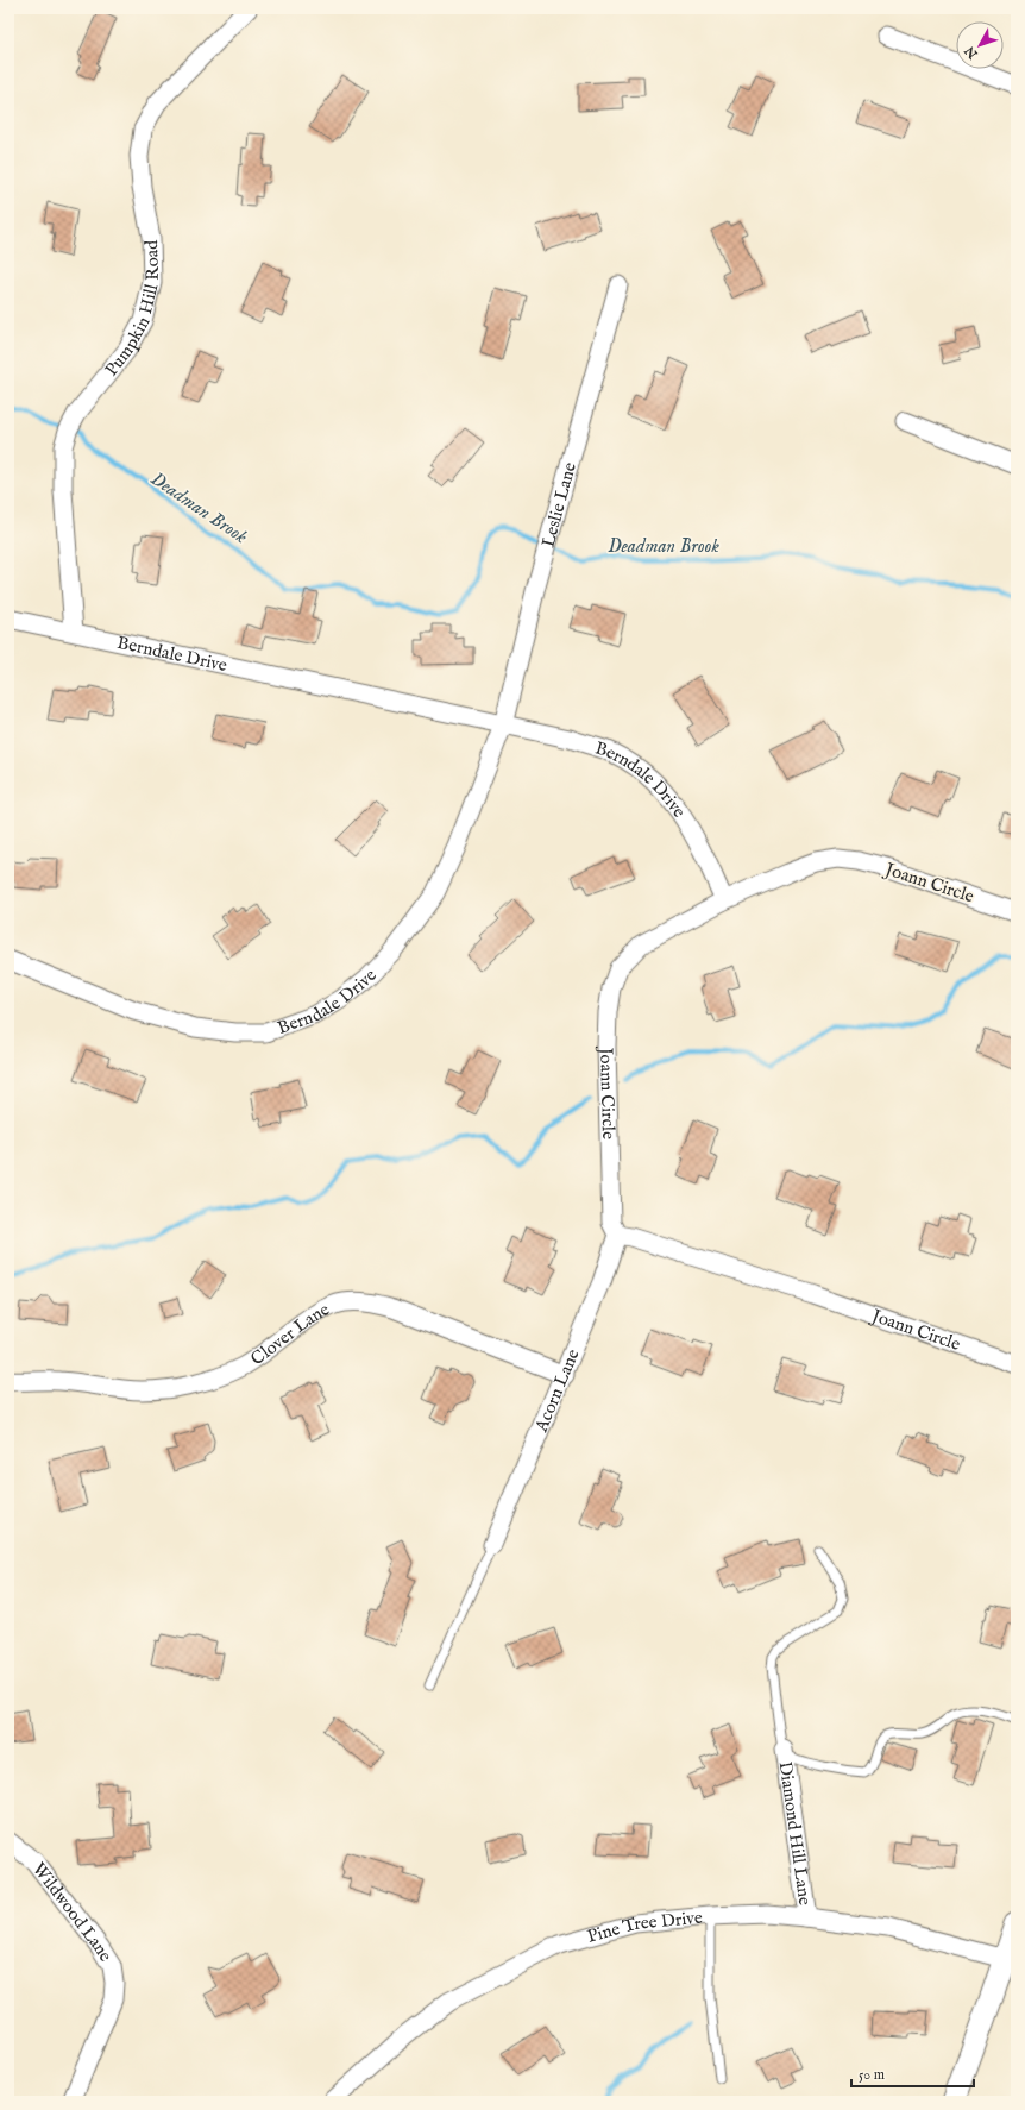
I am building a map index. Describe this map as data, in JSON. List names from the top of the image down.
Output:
{
  "streets": {
    "street": [
      "Pumpkin Hill Road",
      "Leslie Lane",
      "Berndale Drive",
      "Joann Circle",
      "Clover Lane",
      "Acorn Lane",
      "Diamond Hill Lane",
      "Wildwood Lane",
      "Pine Tree Drive"
    ]
  },
  "crossings": [
    ["Pumpkin Hill Road", "Berndale Drive"],
    ["Leslie Lane", "Berndale Drive"],
    ["Berndale Drive", "Joann Circle"],
    ["Joann Circle", "Acorn Lane"],
    ["Clover Lane", "Acorn Lane"],
    ["Diamond Hill Lane", "Pine Tree Drive"]
  ],
  "water": ["Deadman Brook"],
  "scale_bar": "50 m",
  "north": "bottom left"
}
